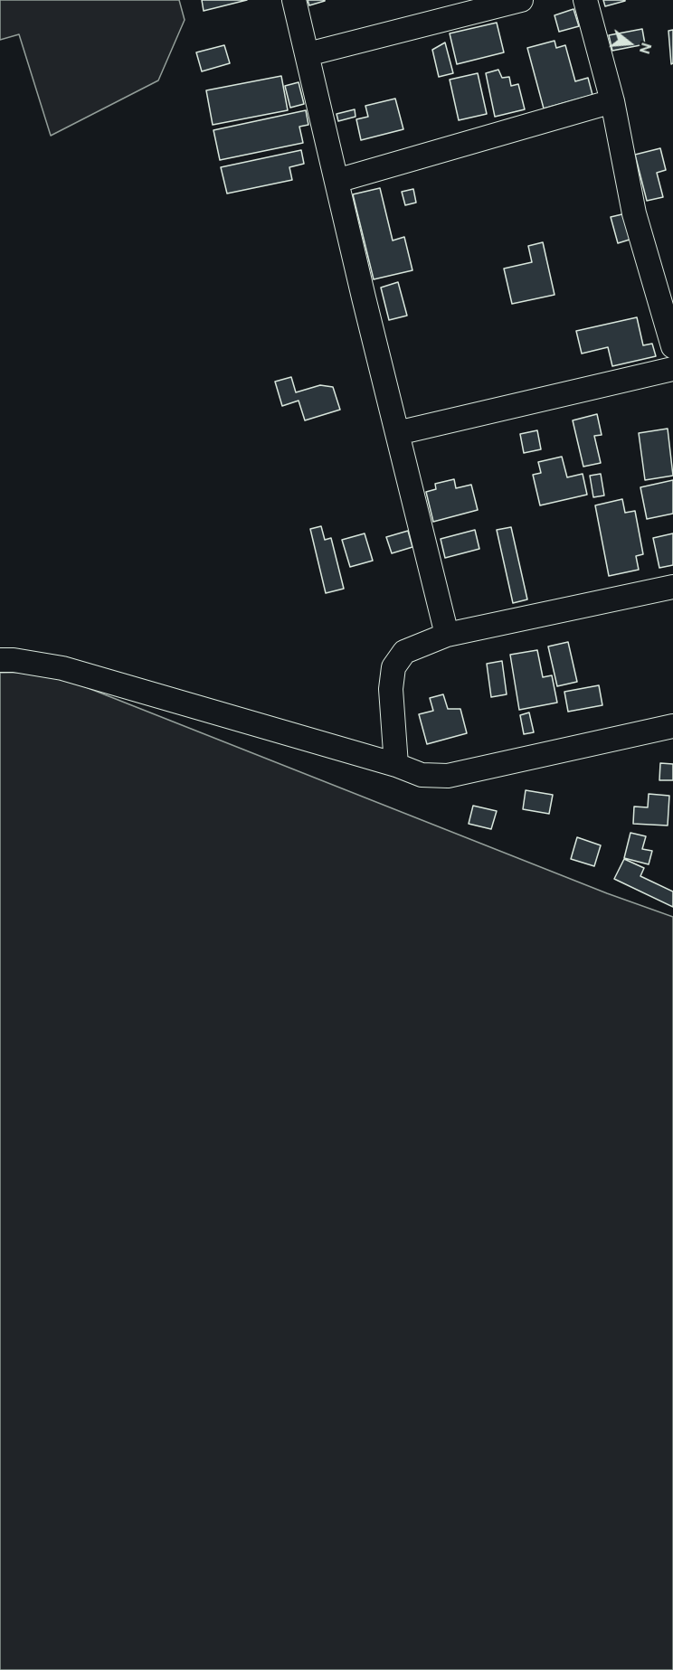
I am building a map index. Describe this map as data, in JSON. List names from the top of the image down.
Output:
{
  "north": "right"
}
